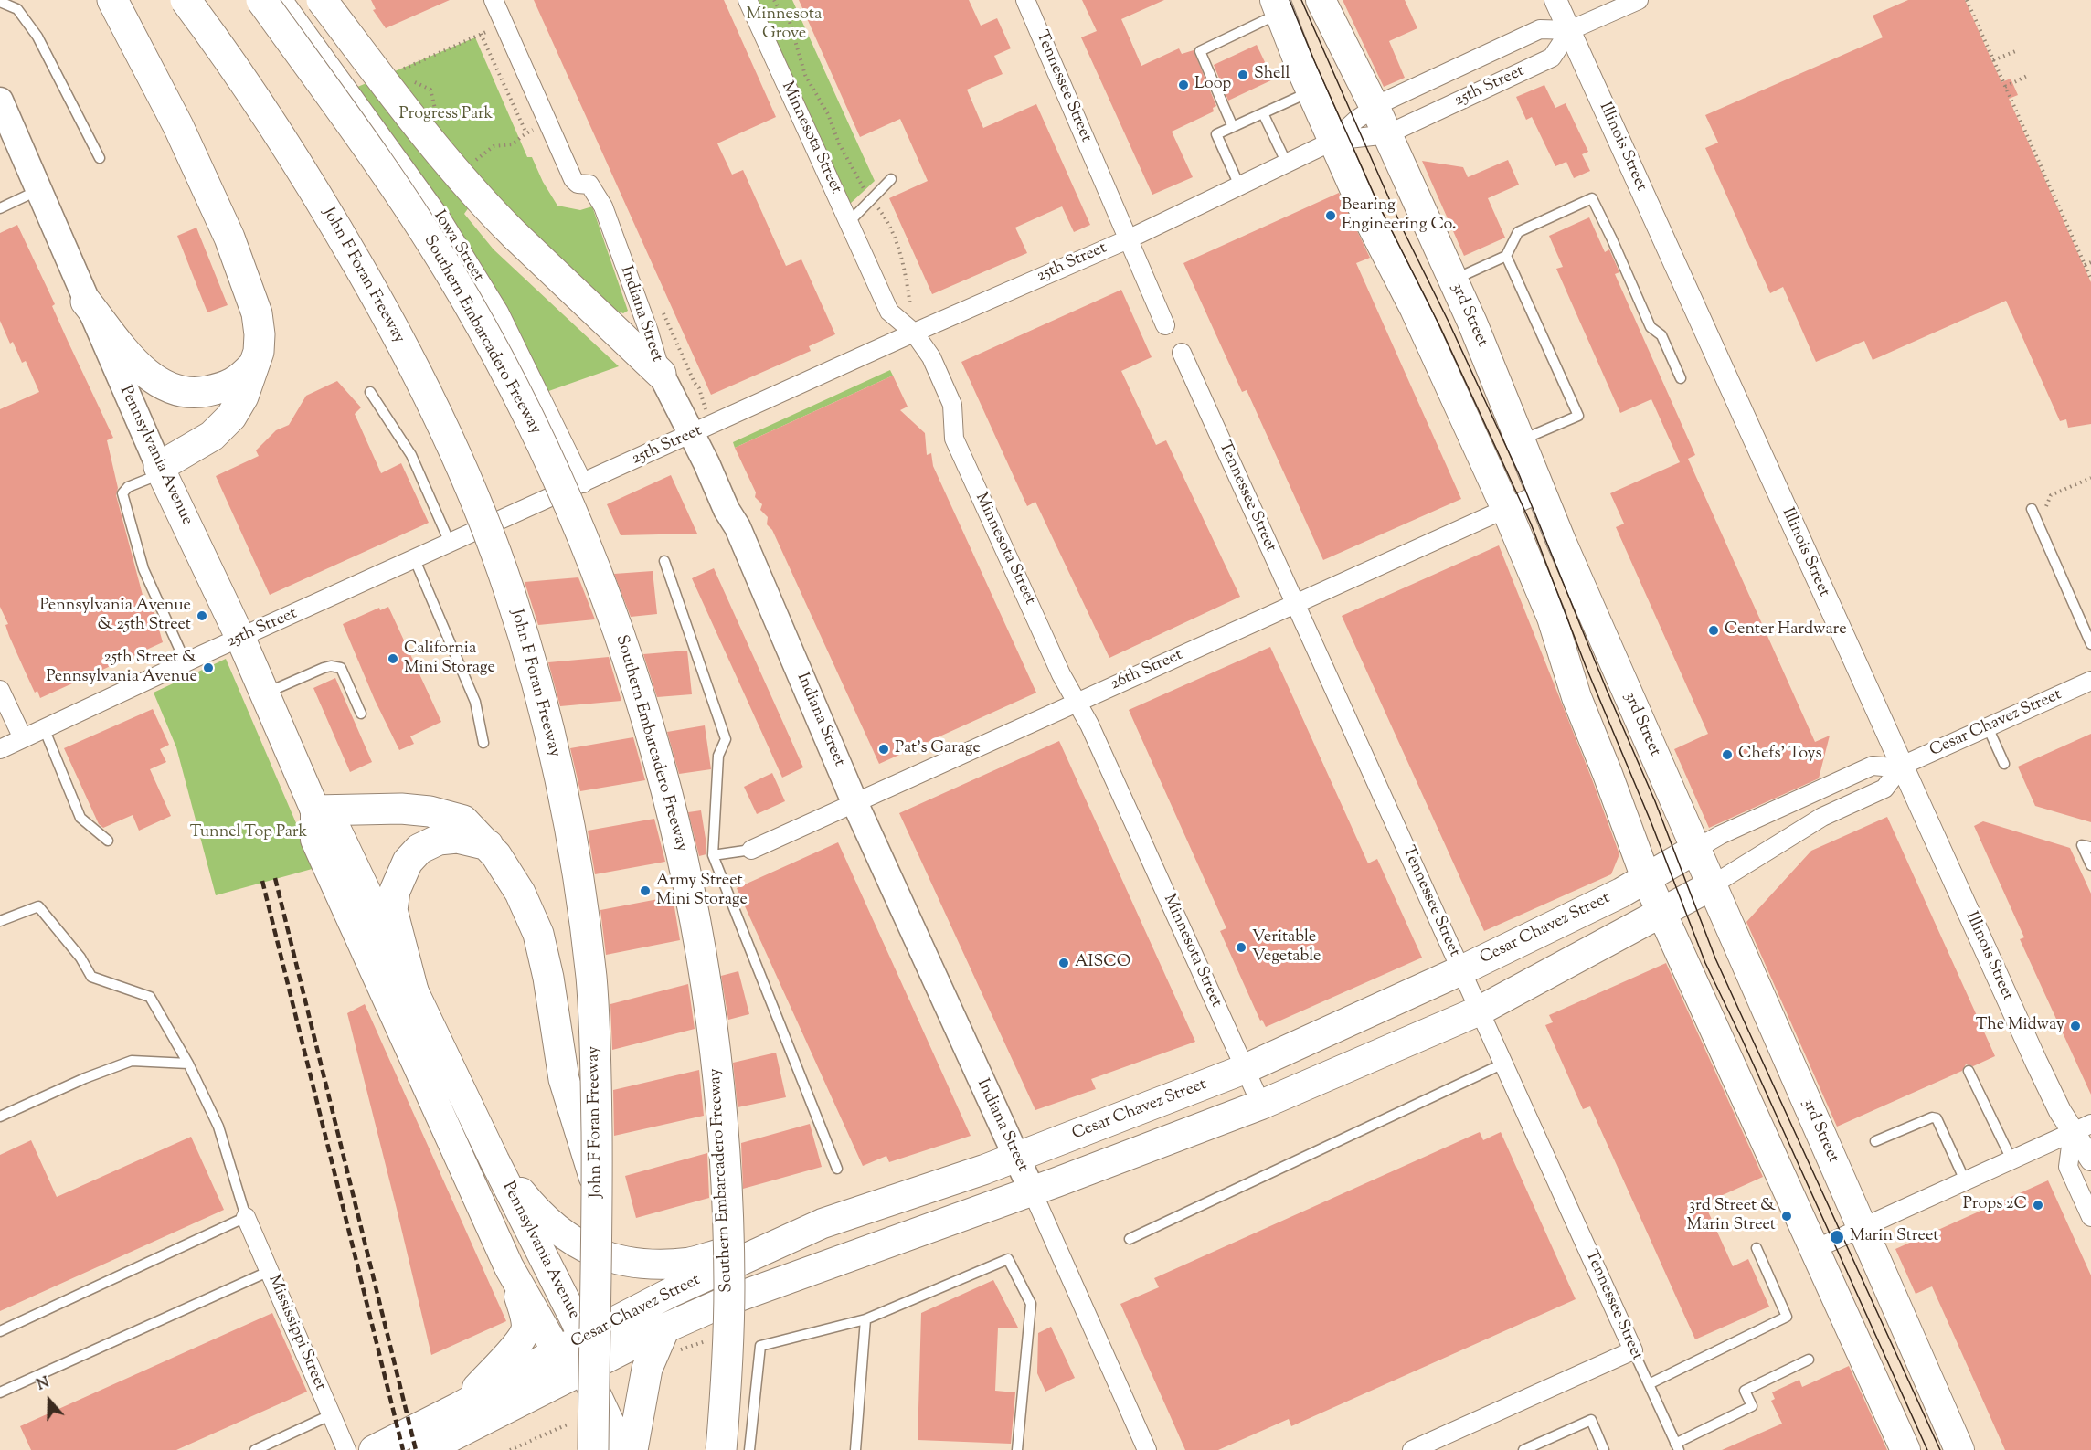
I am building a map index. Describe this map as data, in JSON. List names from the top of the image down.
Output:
{
  "streets": {
    "highway": ["John F Foran Freeway", "Southern Embarcadero Freeway"],
    "main road": [
      "Indiana Street",
      "3rd Street",
      "Pennsylvania Avenue",
      "Cesar Chavez Street"
    ],
    "street": [
      "Tennessee Street",
      "25th Street",
      "Minnesota Street",
      "Illinois Street",
      "Iowa Street",
      "26th Street",
      "Mississippi Street"
    ]
  },
  "crossings": [
    ["Tennessee Street", "25th Street"],
    ["Tennessee Street", "26th Street"],
    ["Tennessee Street", "Cesar Chavez Street"],
    ["25th Street", "Minnesota Street"],
    ["25th Street", "Illinois Street"],
    ["25th Street", "Iowa Street"],
    ["25th Street", "Indiana Street"],
    ["25th Street", "3rd Street"],
    ["25th Street", "Pennsylvania Avenue"],
    ["Minnesota Street", "26th Street"],
    ["Minnesota Street", "Cesar Chavez Street"],
    ["Illinois Street", "Cesar Chavez Street"],
    ["Indiana Street", "26th Street"],
    ["Indiana Street", "Cesar Chavez Street"],
    ["3rd Street", "26th Street"],
    ["3rd Street", "Cesar Chavez Street"],
    ["Pennsylvania Avenue", "Cesar Chavez Street"]
  ],
  "parks": ["Minnesota Grove", "Progress Park", "Tunnel Top Park"],
  "places": [
    "Shell",
    "Loop",
    "Bearing Engineering Co.",
    "Pennsylvania Avenue & 25th Street",
    "Center Hardware",
    "California Mini Storage",
    "25th Street & Pennsylvania Avenue",
    "Pat's Garage",
    "Chefs’ Toys",
    "Army Street Mini Storage",
    "Veritable Vegetable",
    "AISCO",
    "The Midway",
    "Props 2C",
    "3rd Street & Marin Street",
    "Marin Street"
  ],
  "north": "top"
}
